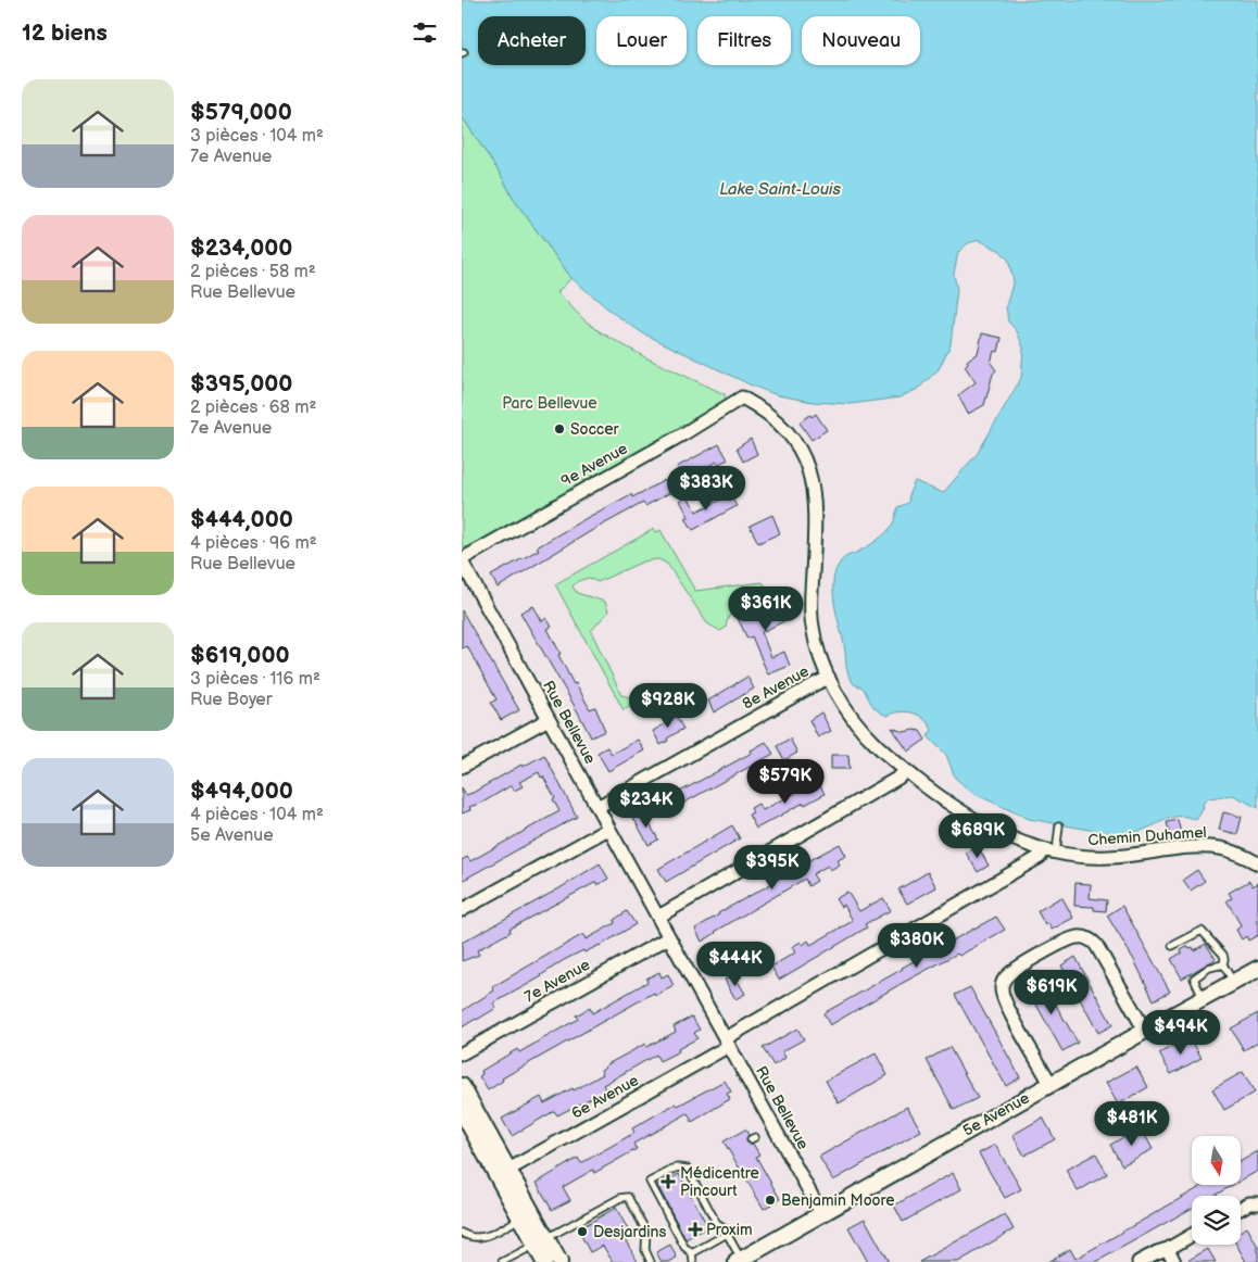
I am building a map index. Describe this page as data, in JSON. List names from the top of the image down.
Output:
{
  "streets": {
    "street": [
      "9e Avenue",
      "8e Avenue",
      "Rue Bellevue",
      "Chemin Duhamel",
      "7e Avenue",
      "6e Avenue",
      "5e Avenue"
    ]
  },
  "crossings": [
    ["9e Avenue", "Rue Bellevue"],
    ["9e Avenue", "Chemin Duhamel"],
    ["8e Avenue", "Rue Bellevue"],
    ["8e Avenue", "Chemin Duhamel"],
    ["Rue Bellevue", "7e Avenue"],
    ["Rue Bellevue", "6e Avenue"],
    ["Rue Bellevue", "5e Avenue"],
    ["Chemin Duhamel", "6e Avenue"]
  ],
  "water": ["Lake Saint-Louis"],
  "parks": ["Parc Bellevue"],
  "places": {
    "other": ["Soccer", "Benjamin Moore", "Desjardins"],
    "health": ["Médicentre Pincourt", "Proxim"]
  },
  "north": "bottom",
  "page": {
    "heading": "12 biens",
    "chip": [
      "Acheter",
      "Louer",
      "Filtres",
      "Nouveau"
    ],
    "list": [
      {
        "name": "$579,000",
        "note": "3 pièces · 104 m² · 7e Avenue"
      },
      {
        "name": "$234,000",
        "note": "2 pièces · 58 m² · Rue Bellevue"
      },
      {
        "name": "$395,000",
        "note": "2 pièces · 68 m² · 7e Avenue"
      },
      {
        "name": "$444,000",
        "note": "4 pièces · 96 m² · Rue Bellevue"
      },
      {
        "name": "$619,000",
        "note": "3 pièces · 116 m² · Rue Boyer"
      },
      {
        "name": "$494,000",
        "note": "4 pièces · 104 m² · 5e Avenue"
      }
    ],
    "price": [
      "$383K",
      "$361K",
      "$928K",
      "$579K",
      "$234K",
      "$689K",
      "$395K",
      "$380K",
      "$444K",
      "$619K",
      "$494K",
      "$481K"
    ]
  }
}
